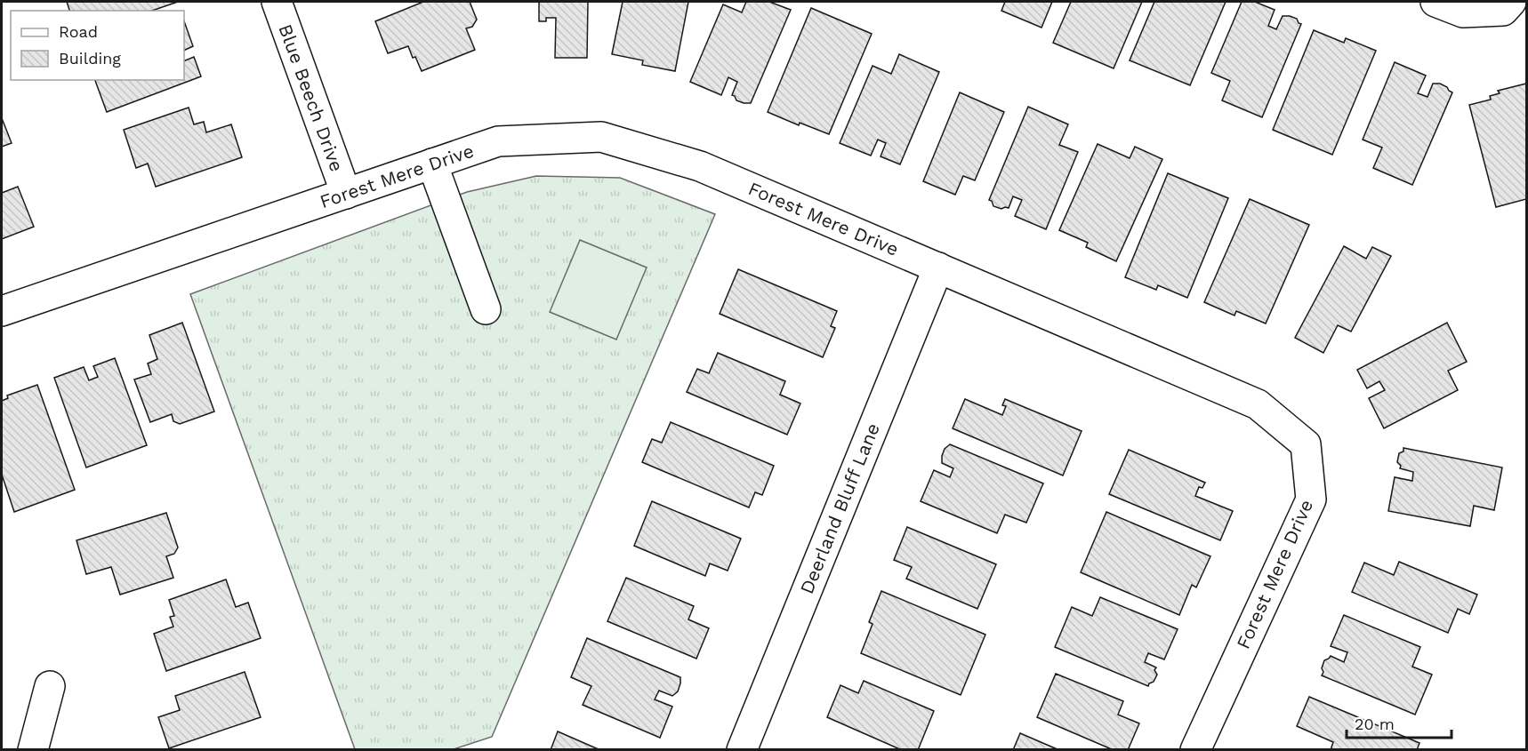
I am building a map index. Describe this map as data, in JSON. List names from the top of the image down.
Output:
{
  "streets": {
    "street": ["Blue Beech Drive", "Forest Mere Drive", "Deerland Bluff Lane"]
  },
  "crossings": [
    ["Blue Beech Drive", "Forest Mere Drive"],
    ["Forest Mere Drive", "Deerland Bluff Lane"]
  ],
  "legend": ["Road", "Building"],
  "scale_bar": "20 m"
}
